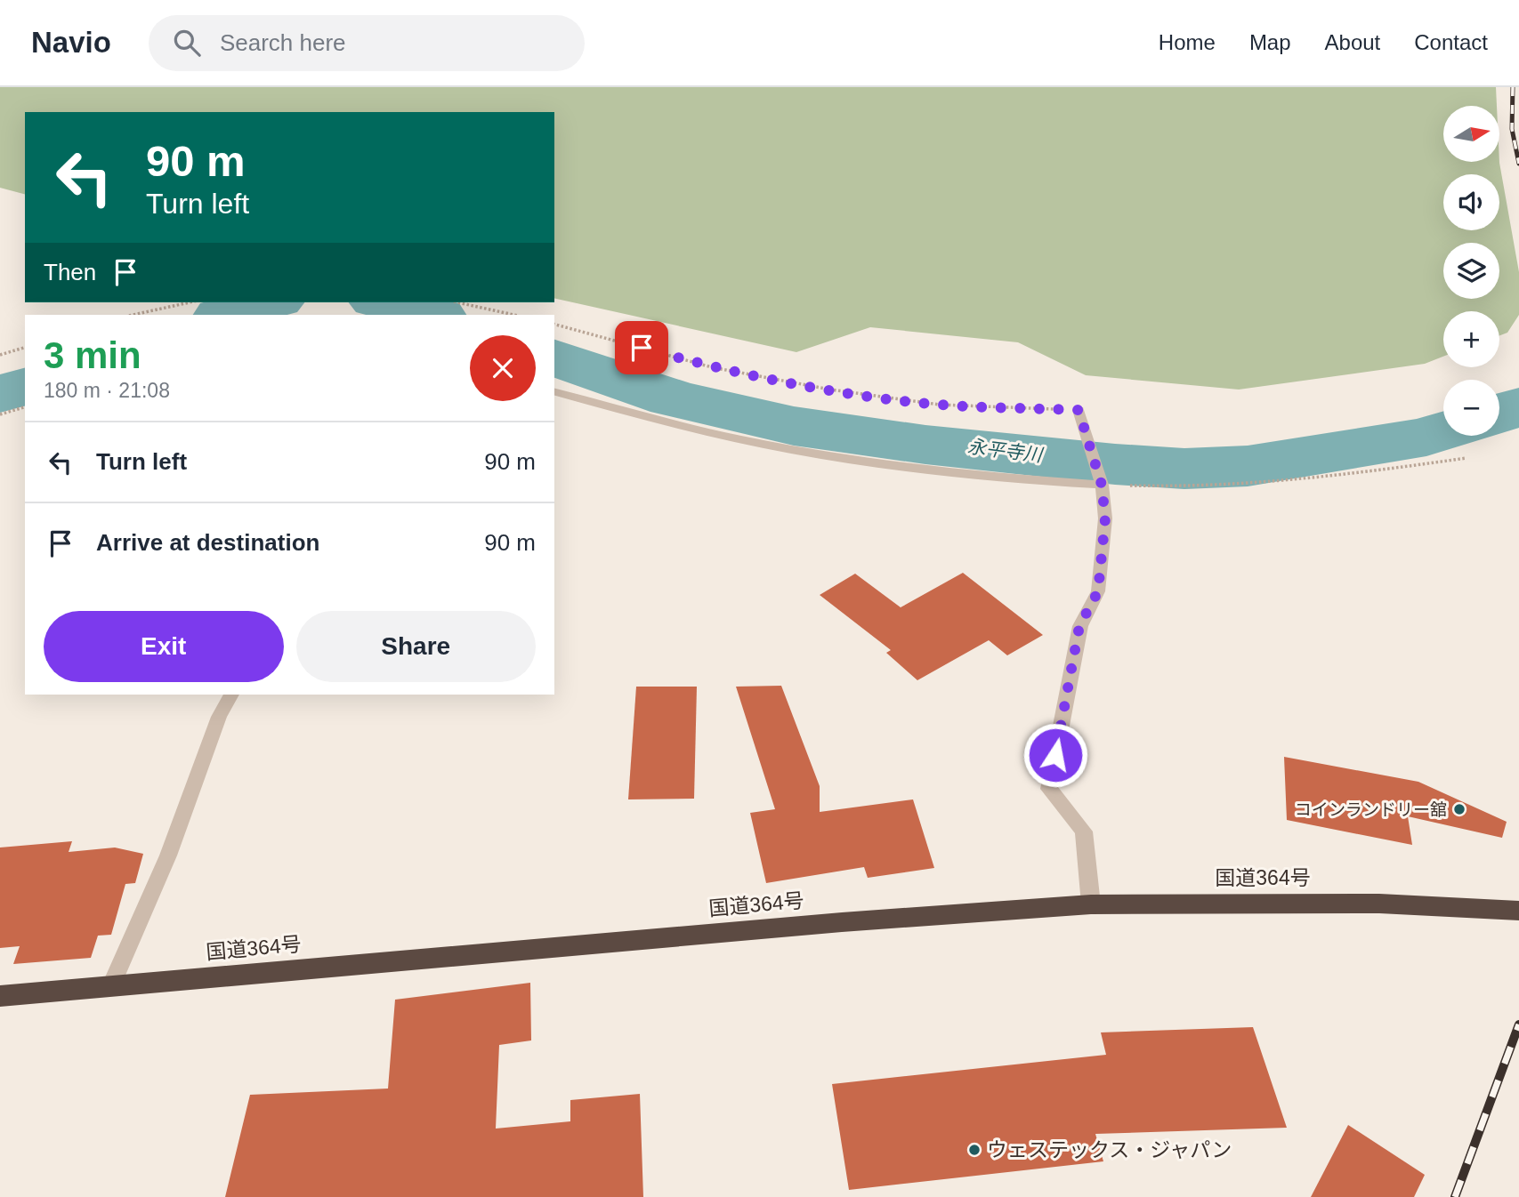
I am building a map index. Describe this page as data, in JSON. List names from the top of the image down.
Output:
{
  "streets": {
    "highway": ["国道364号"]
  },
  "water": ["永平寺川"],
  "places": ["コインランドリー舘", "ウェステックス・ジャパン"],
  "north": "right",
  "page": {
    "header": "Navio",
    "search": "Search here",
    "nav": [
      "Home",
      "Map",
      "About",
      "Contact"
    ],
    "map_buttons": ["+", "−"],
    "turn": ["90 m", "Turn left"],
    "then": "Then",
    "heading": ["3 min", "180 m · 21:08"],
    "list": [
      {
        "name": "Turn left",
        "value": "90 m"
      },
      {
        "name": "Arrive at destination",
        "value": "90 m"
      }
    ],
    "buttons": ["Exit", "Share"]
  }
}
